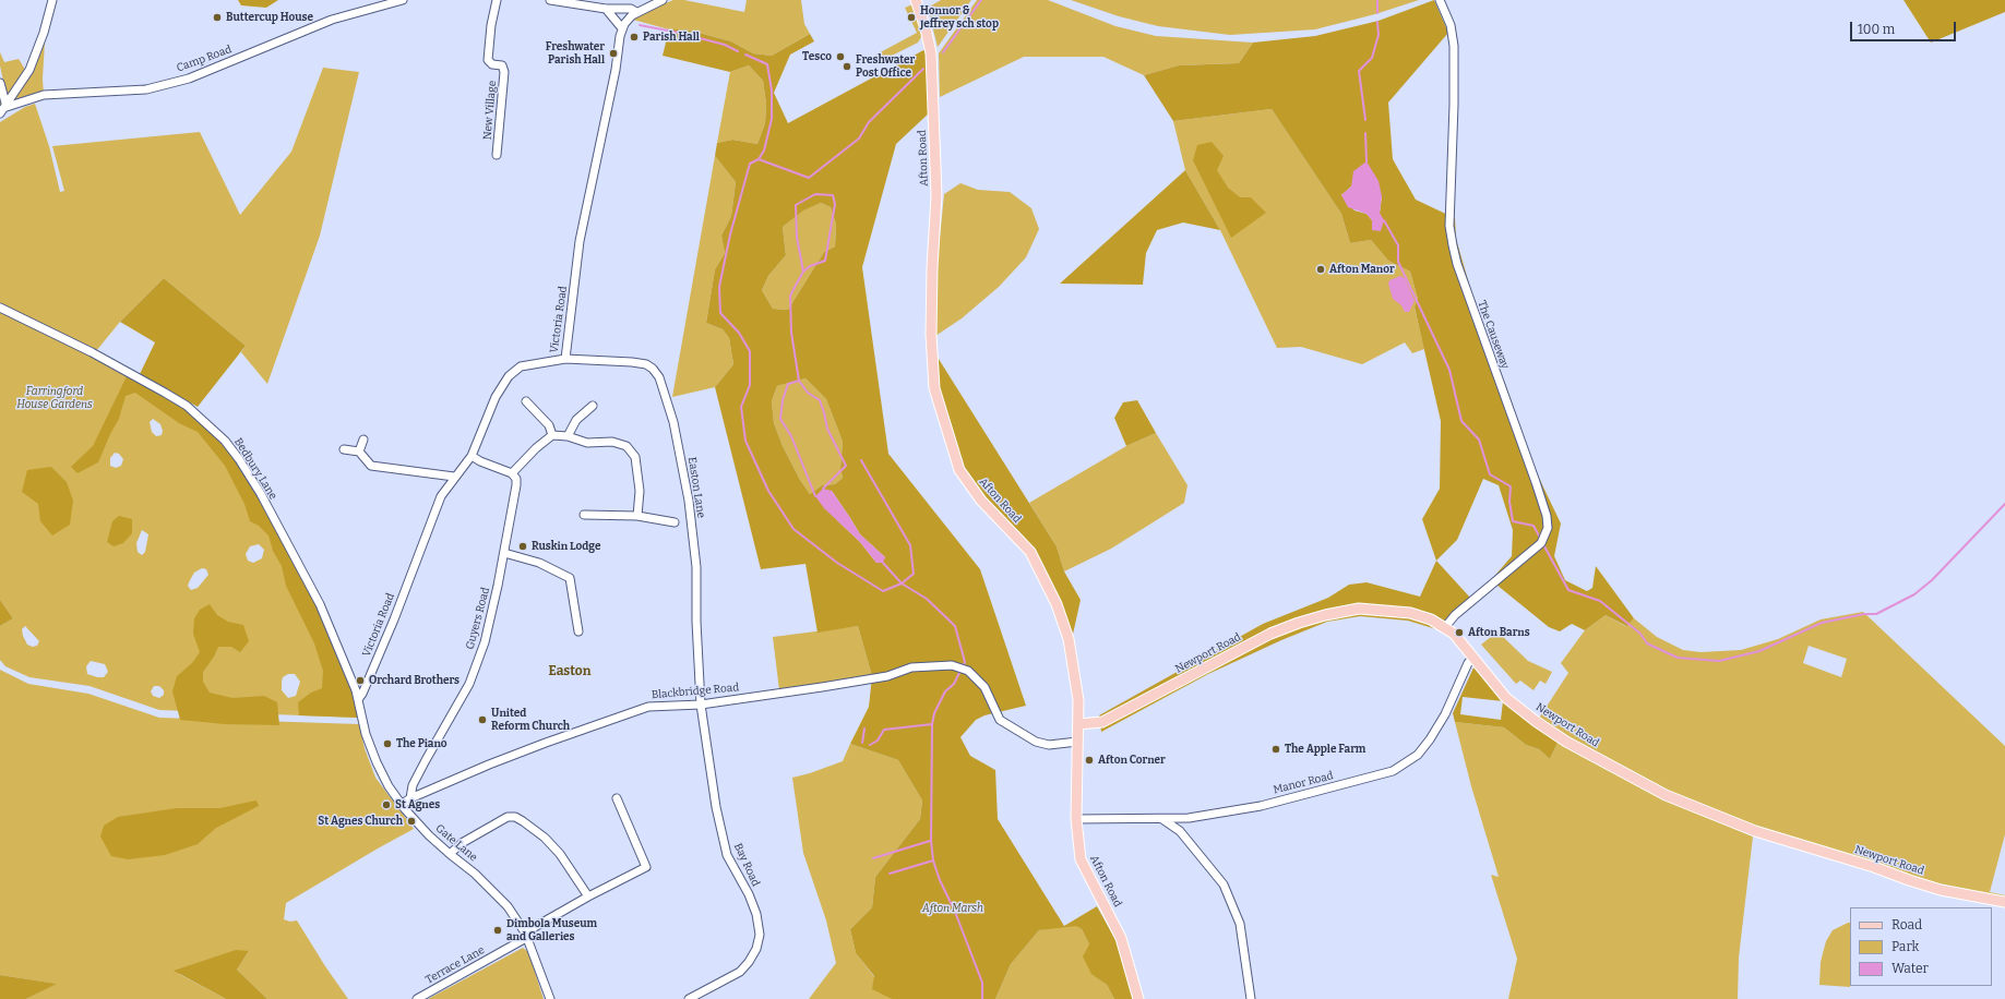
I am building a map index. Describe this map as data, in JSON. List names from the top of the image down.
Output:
{
  "streets": {
    "main road": ["Afton Road", "Newport Road"],
    "street": [
      "Camp Road",
      "New Village",
      "Victoria Road",
      "The Causeway",
      "Bedbury Lane",
      "Easton Lane",
      "Guyers Road",
      "Blackbridge Road",
      "Manor Road",
      "Gate Lane",
      "Bay Road",
      "Terrace Lane"
    ]
  },
  "crossings": [
    ["Afton Road", "Newport Road"],
    ["Afton Road", "Blackbridge Road"],
    ["Afton Road", "Manor Road"],
    ["Victoria Road", "Bedbury Lane"],
    ["Victoria Road", "Easton Lane"],
    ["Victoria Road", "Gate Lane"],
    ["The Causeway", "Newport Road"],
    ["Bedbury Lane", "Gate Lane"],
    ["Easton Lane", "Blackbridge Road"],
    ["Easton Lane", "Bay Road"],
    ["Guyers Road", "Blackbridge Road"],
    ["Newport Road", "Manor Road"],
    ["Blackbridge Road", "Gate Lane"],
    ["Blackbridge Road", "Bay Road"],
    ["Gate Lane", "Terrace Lane"]
  ],
  "districts": ["Easton"],
  "parks": ["Farringford House Gardens", "Afton Marsh"],
  "places": [
    "Buttercup House",
    "Honnor & Jeffrey sch stop",
    "Parish Hall",
    "Freshwater Parish Hall",
    "Tesco",
    "Freshwater Post Office",
    "Afton Manor",
    "Ruskin Lodge",
    "Afton Barns",
    "Orchard Brothers",
    "United Reform Church",
    "The Piano",
    "The Apple Farm",
    "Afton Corner",
    "St Agnes",
    "St Agnes Church",
    "Dimbola Museum and Galleries"
  ],
  "legend": ["Road", "Park", "Water"],
  "scale_bar": "100 m"
}
